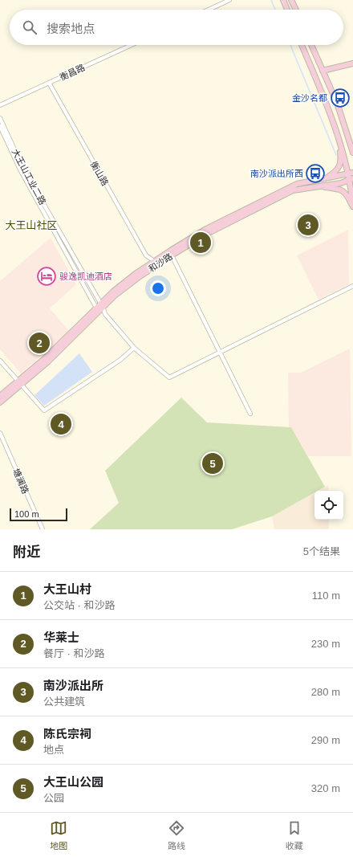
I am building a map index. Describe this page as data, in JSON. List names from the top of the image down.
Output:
{
  "streets": {
    "main road": ["和沙路"],
    "street": [
      "衡昌路",
      "衡山路",
      "大王山工业二路",
      "塘澜路"
    ]
  },
  "crossings": [
    ["衡昌路", "衡山路"],
    ["衡山路", "和沙路"],
    ["大王山工业二路", "和沙路"]
  ],
  "districts": ["大王山社区"],
  "places": {
    "bus stop": ["金沙名都", "南沙派出所西"],
    "hotel": ["骏逸凯迪酒店"]
  },
  "scale_bar": "100 m",
  "page": {
    "search": "搜索地点",
    "pins": [
      "3",
      "1",
      "2",
      "4",
      "5"
    ],
    "scale": "100 m",
    "heading": ["附近", "5个结果"],
    "list": [
      {
        "mark": "1",
        "name": "大王山村",
        "note": "公交站 · 和沙路",
        "value": "110 m"
      },
      {
        "mark": "2",
        "name": "华莱士",
        "note": "餐厅 · 和沙路",
        "value": "230 m"
      },
      {
        "mark": "3",
        "name": "南沙派出所",
        "note": "公共建筑",
        "value": "280 m"
      },
      {
        "mark": "4",
        "name": "陈氏宗祠",
        "note": "地点",
        "value": "290 m"
      },
      {
        "mark": "5",
        "name": "大王山公园",
        "note": "公园",
        "value": "320 m"
      }
    ],
    "nav": ["地图", "路线", "收藏"]
  }
}
